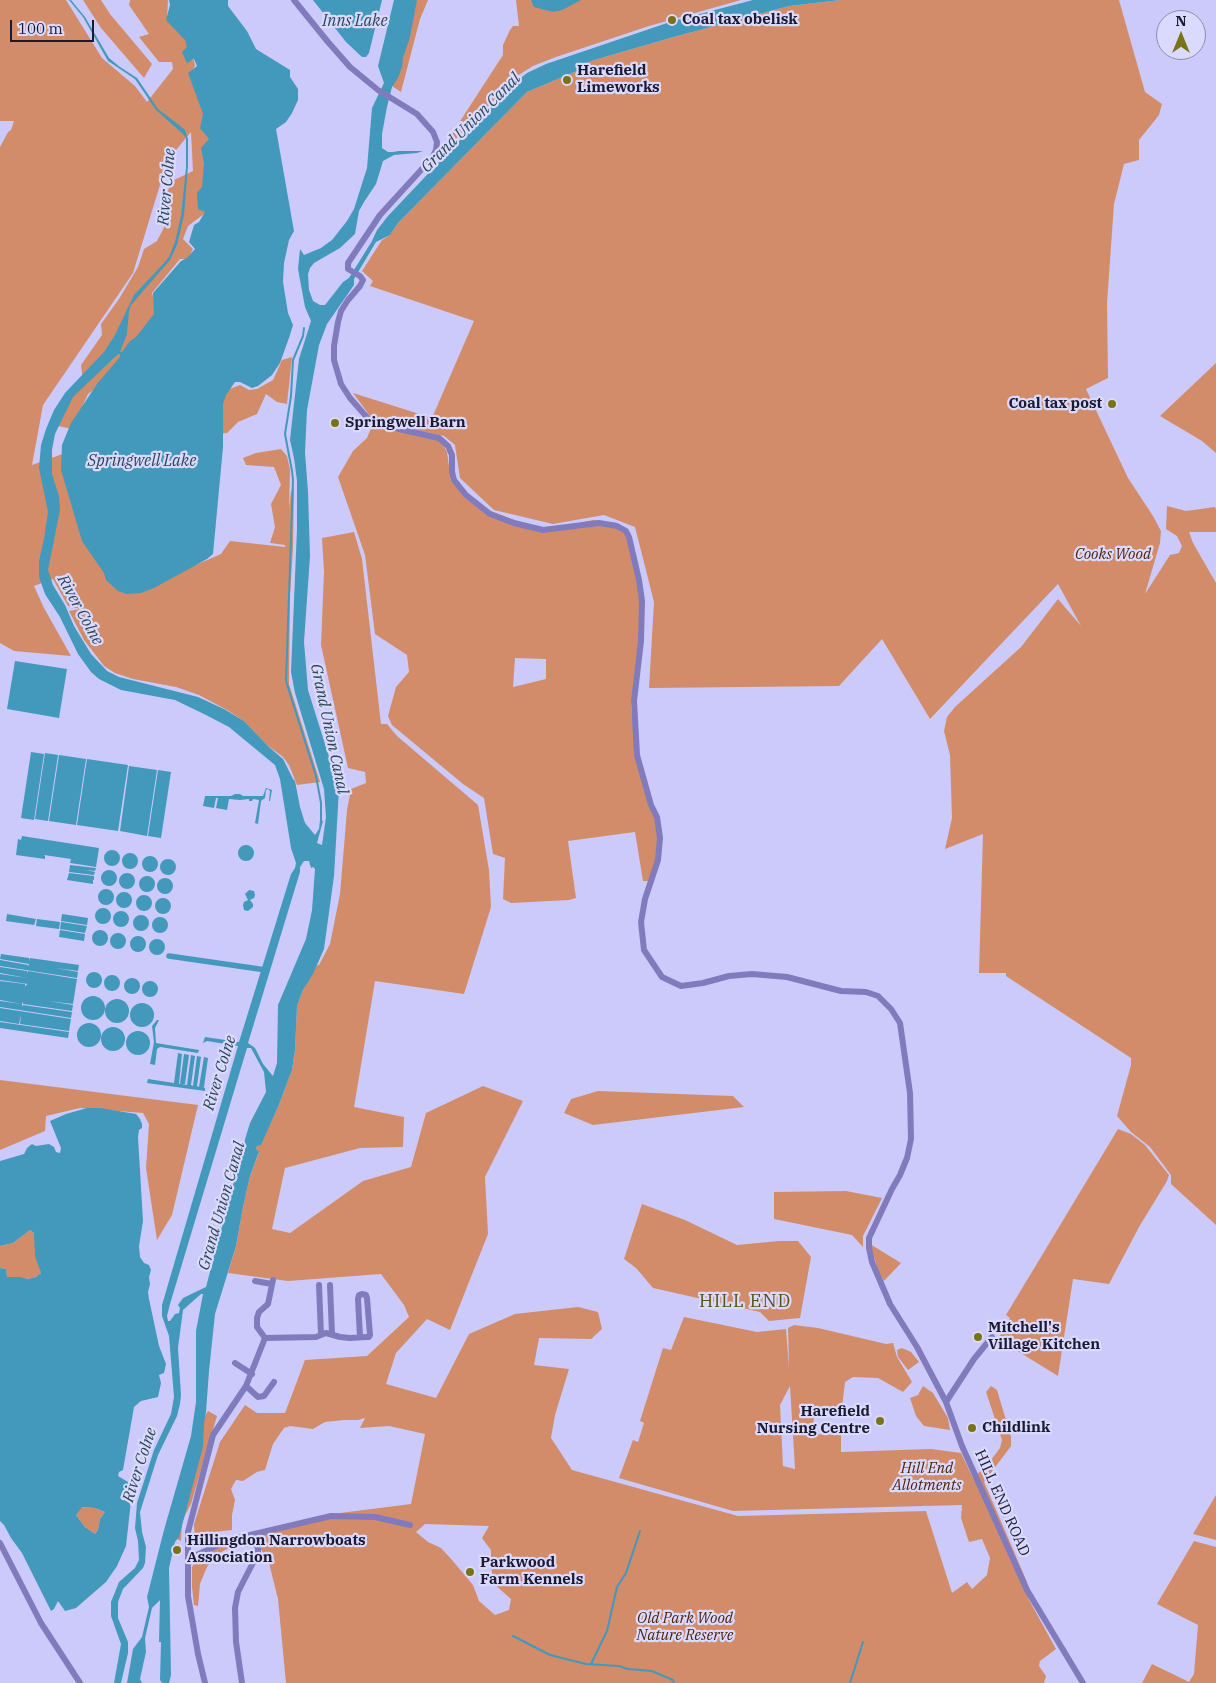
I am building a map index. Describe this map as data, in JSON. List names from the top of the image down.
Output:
{
  "streets": {
    "street": ["HILL END ROAD"]
  },
  "districts": ["HILL END"],
  "water": [
    "Inns Lake",
    "Grand Union Canal",
    "River Colne",
    "Springwell Lake"
  ],
  "parks": ["Cooks Wood", "Hill End Allotments", "Old Park Wood Nature Reserve"],
  "places": [
    "Coal tax obelisk",
    "Harefield Limeworks",
    "Coal tax post",
    "Springwell Barn",
    "Mitchell's Village Kitchen",
    "Harefield Nursing Centre",
    "Childlink",
    "Hillingdon Narrowboats Association",
    "Parkwood Farm Kennels"
  ],
  "scale_bar": "100 m",
  "north": "top"
}
